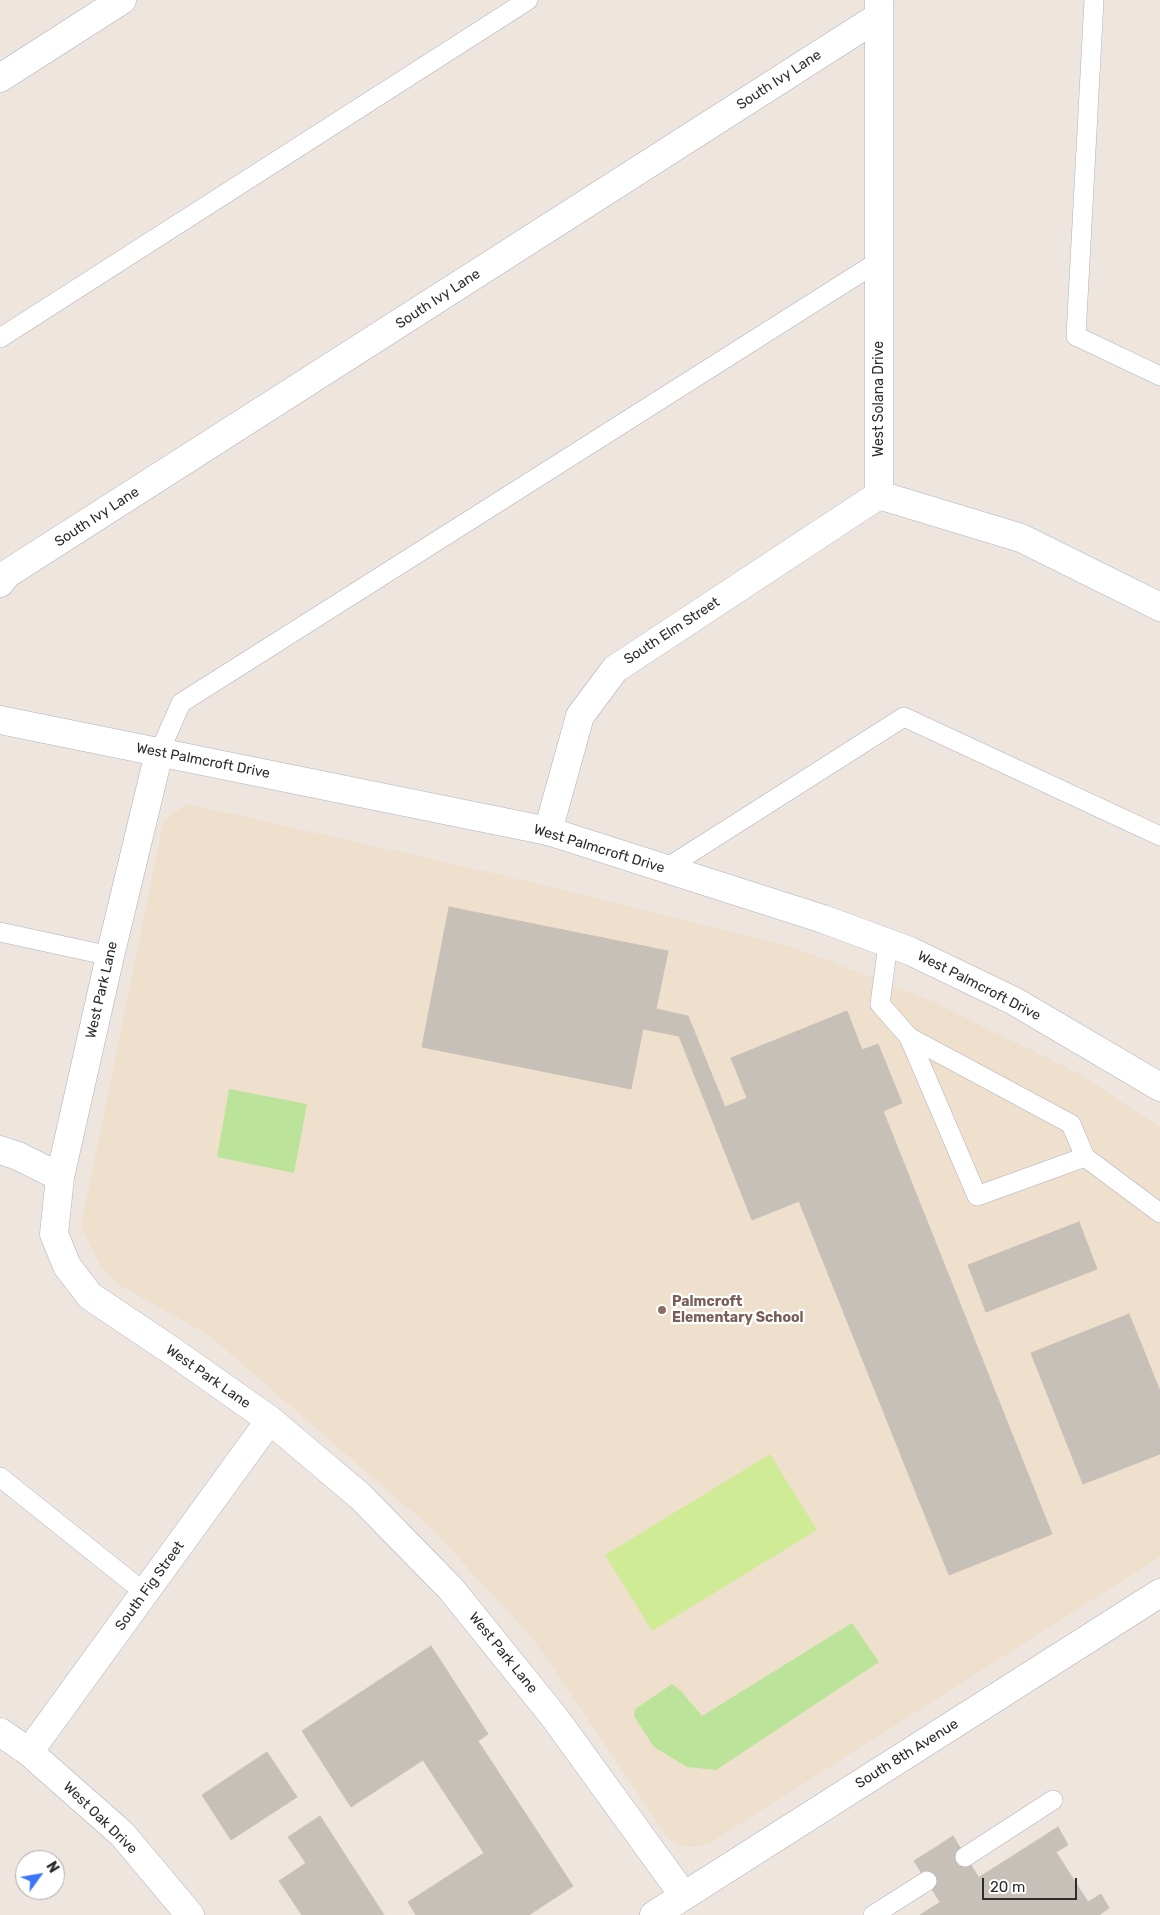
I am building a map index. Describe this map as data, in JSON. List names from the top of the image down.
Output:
{
  "streets": {
    "street": [
      "South Ivy Lane",
      "West Solana Drive",
      "South Elm Street",
      "West Palmcroft Drive",
      "West Park Lane",
      "South Fig Street",
      "South 8th Avenue",
      "West Oak Drive"
    ]
  },
  "crossings": [
    ["South Ivy Lane", "West Solana Drive"],
    ["West Solana Drive", "South Elm Street"],
    ["South Elm Street", "West Palmcroft Drive"],
    ["West Palmcroft Drive", "West Park Lane"],
    ["West Park Lane", "South Fig Street"],
    ["West Park Lane", "South 8th Avenue"],
    ["South Fig Street", "West Oak Drive"]
  ],
  "places": ["Palmcroft Elementary School"],
  "scale_bar": "20 m",
  "north": "top right"
}
